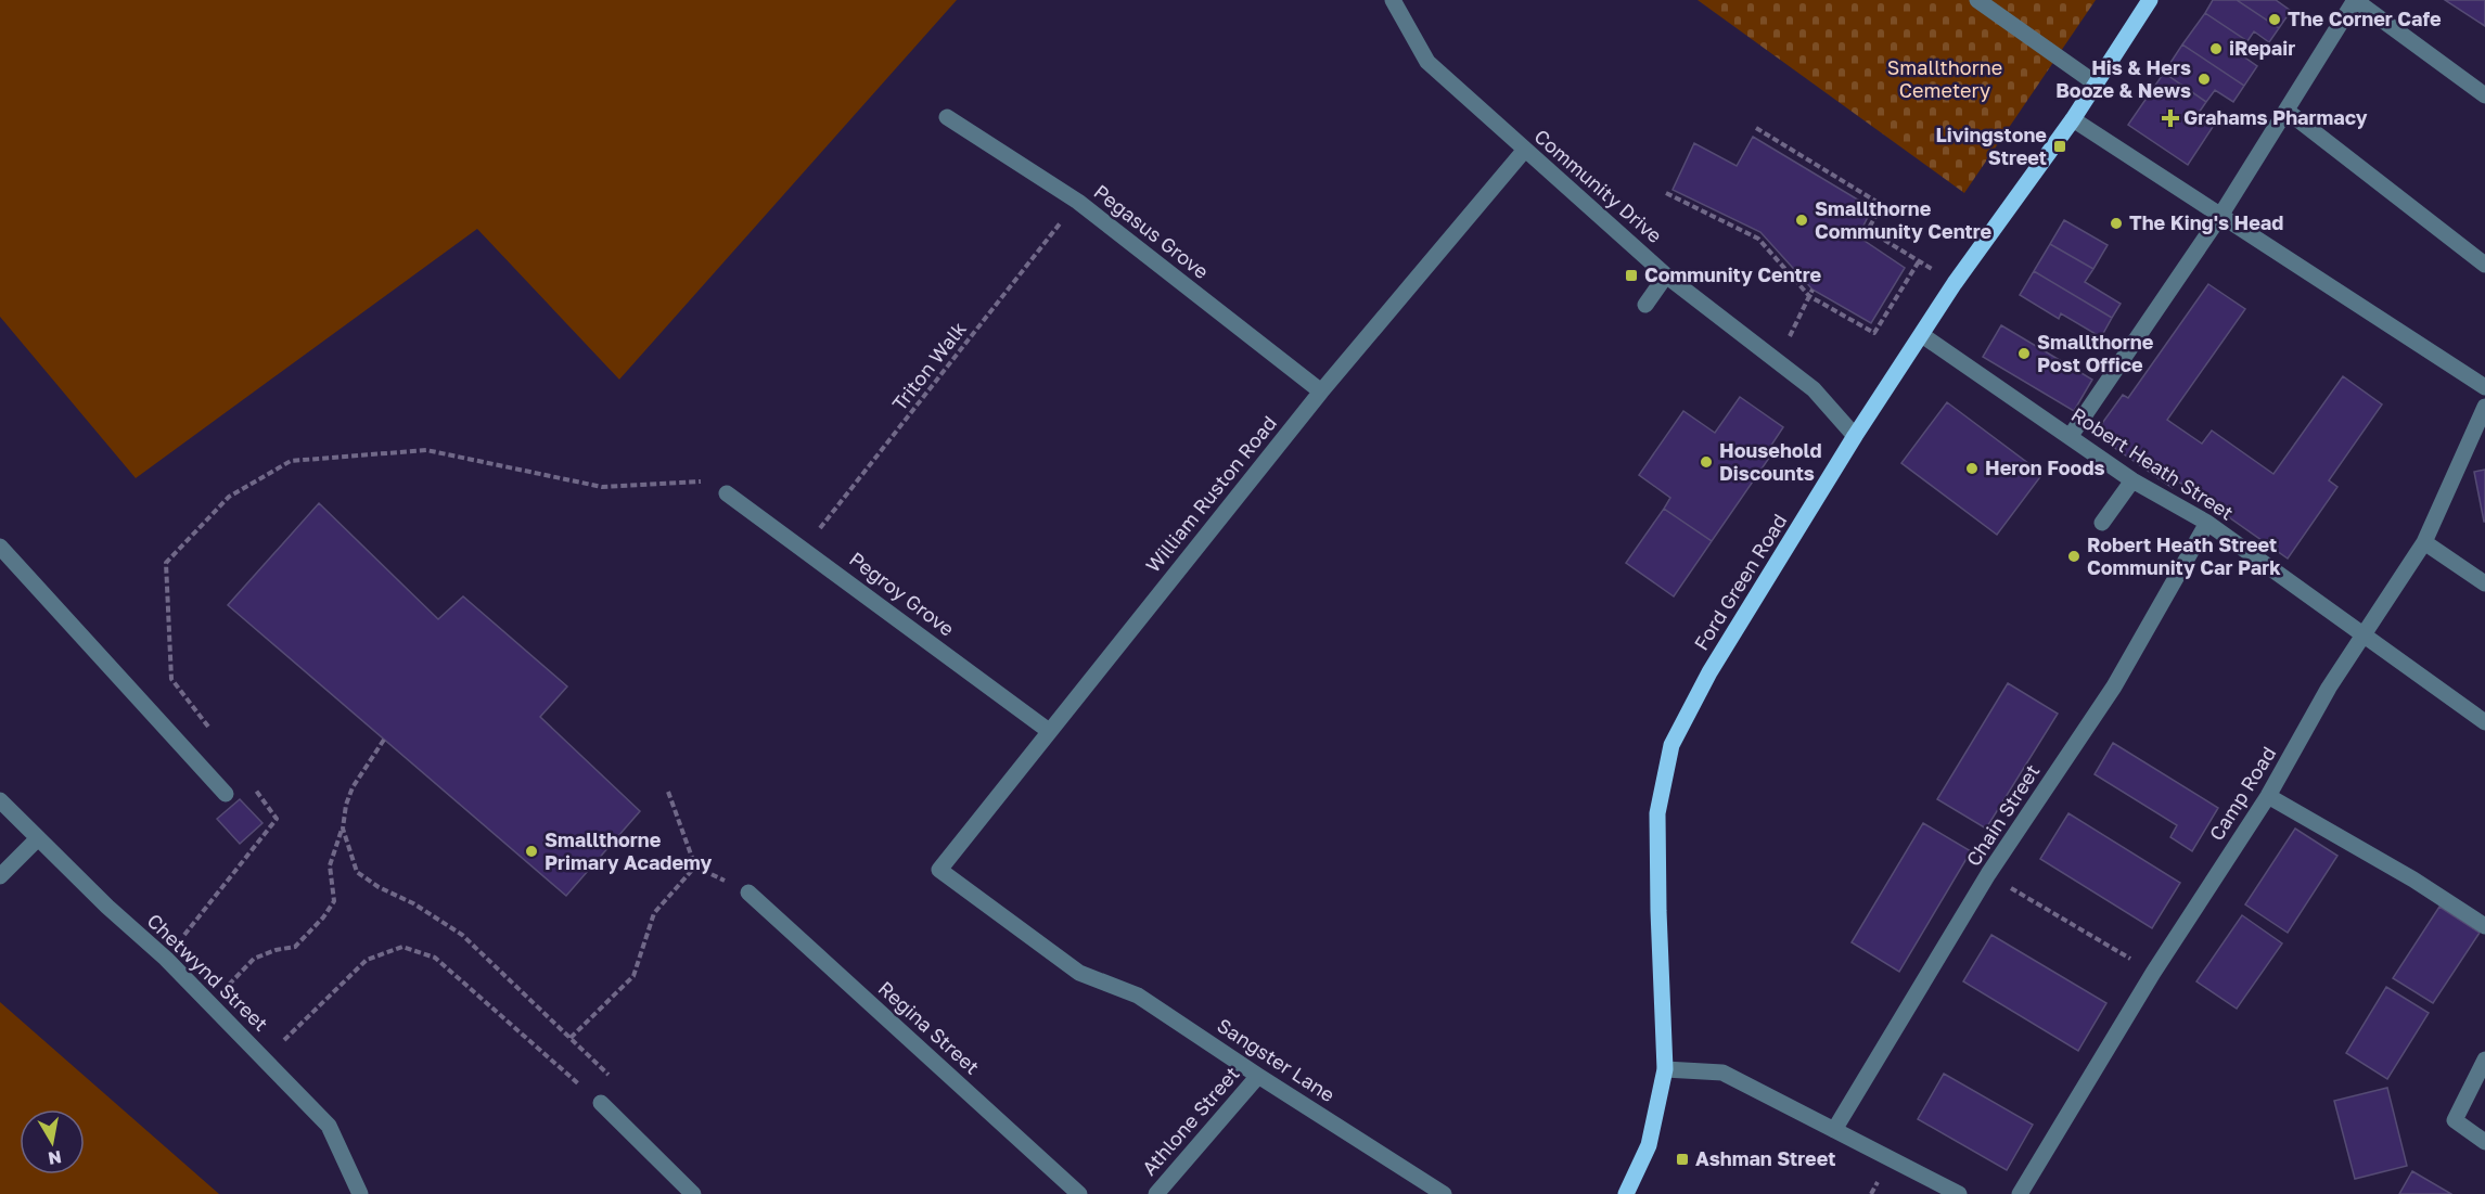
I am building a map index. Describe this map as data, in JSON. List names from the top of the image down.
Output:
{
  "streets": {
    "main road": ["Ford Green Road"],
    "street": [
      "Community Drive",
      "Pegasus Grove",
      "Robert Heath Street",
      "William Ruston Road",
      "Pegroy Grove",
      "Camp Road",
      "Chain Street",
      "Chetwynd Street",
      "Regina Street",
      "Sangster Lane",
      "Athlone Street"
    ],
    "path": ["Triton Walk"]
  },
  "crossings": [
    ["Community Drive", "William Ruston Road"],
    ["Community Drive", "Ford Green Road"],
    ["Pegasus Grove", "Triton Walk"],
    ["Pegasus Grove", "William Ruston Road"],
    ["Triton Walk", "Pegroy Grove"],
    ["Robert Heath Street", "Ford Green Road"],
    ["Robert Heath Street", "Camp Road"],
    ["Robert Heath Street", "Chain Street"],
    ["William Ruston Road", "Pegroy Grove"],
    ["William Ruston Road", "Sangster Lane"],
    ["Sangster Lane", "Athlone Street"]
  ],
  "parks": ["Smallthorne Cemetery"],
  "places": {
    "other": [
      "The Corner Cafe",
      "iRepair",
      "His & Hers Booze & News",
      "Smallthorne Community Centre",
      "The King's Head",
      "Smallthorne Post Office",
      "Household Discounts",
      "Heron Foods",
      "Robert Heath Street Community Car Park",
      "Smallthorne Primary Academy"
    ],
    "health": ["Grahams Pharmacy"],
    "transit": ["Livingstone Street", "Community Centre", "Ashman Street"]
  },
  "north": "bottom"
}
